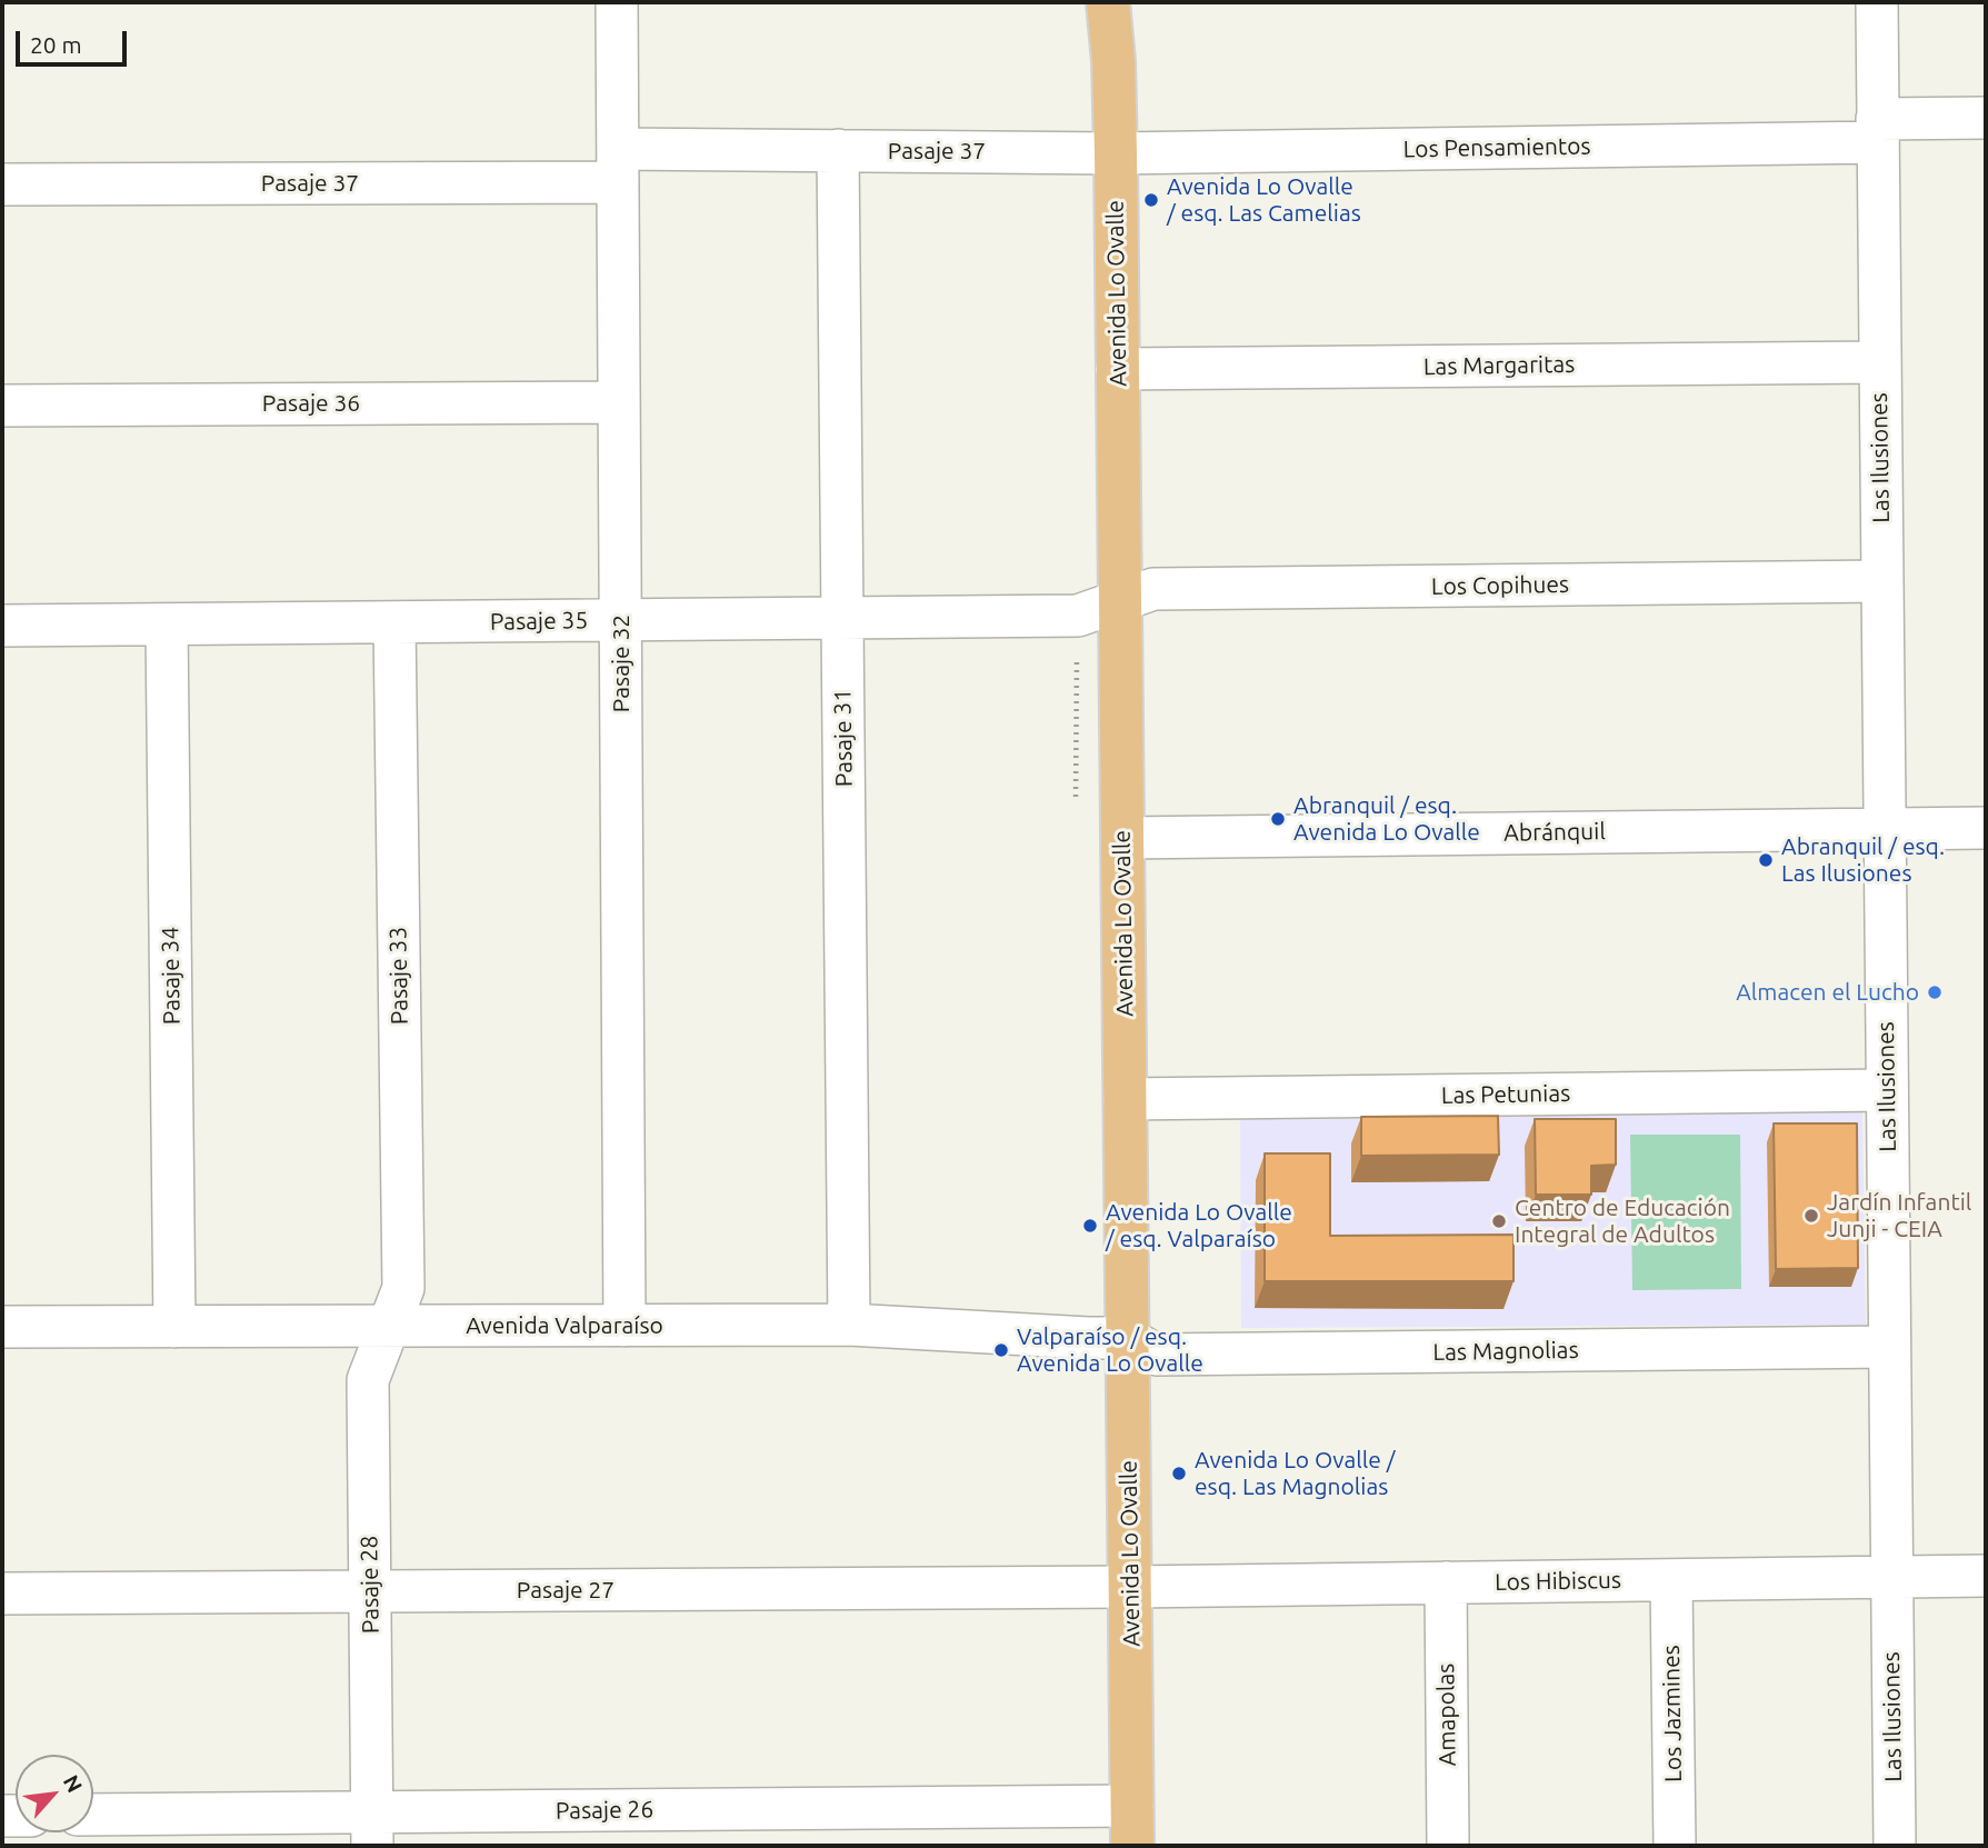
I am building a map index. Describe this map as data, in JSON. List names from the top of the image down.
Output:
{
  "streets": {
    "main road": ["Avenida Lo Ovalle"],
    "street": [
      "Los Pensamientos",
      "Pasaje 37",
      "Las Margaritas",
      "Pasaje 36",
      "Las Ilusiones",
      "Los Copihues",
      "Pasaje 35",
      "Pasaje 32",
      "Pasaje 31",
      "Abránquil",
      "Pasaje 34",
      "Pasaje 33",
      "Las Petunias",
      "Avenida Valparaíso",
      "Las Magnolias",
      "Los Hibiscus",
      "Pasaje 28",
      "Pasaje 27",
      "Los Jazmines",
      "Amapolas",
      "Pasaje 26"
    ]
  },
  "crossings": [
    ["Los Pensamientos", "Pasaje 37"],
    ["Los Pensamientos", "Avenida Lo Ovalle"],
    ["Los Pensamientos", "Las Ilusiones"],
    ["Pasaje 37", "Avenida Lo Ovalle"],
    ["Pasaje 37", "Pasaje 32"],
    ["Pasaje 37", "Pasaje 31"],
    ["Avenida Lo Ovalle", "Las Margaritas"],
    ["Avenida Lo Ovalle", "Los Copihues"],
    ["Avenida Lo Ovalle", "Pasaje 35"],
    ["Avenida Lo Ovalle", "Abránquil"],
    ["Avenida Lo Ovalle", "Las Petunias"],
    ["Avenida Lo Ovalle", "Avenida Valparaíso"],
    ["Avenida Lo Ovalle", "Las Magnolias"],
    ["Avenida Lo Ovalle", "Los Hibiscus"],
    ["Avenida Lo Ovalle", "Pasaje 27"],
    ["Avenida Lo Ovalle", "Pasaje 26"],
    ["Las Margaritas", "Las Ilusiones"],
    ["Pasaje 36", "Pasaje 32"],
    ["Las Ilusiones", "Los Copihues"],
    ["Las Ilusiones", "Abránquil"],
    ["Las Ilusiones", "Las Petunias"],
    ["Las Ilusiones", "Las Magnolias"],
    ["Las Ilusiones", "Los Hibiscus"],
    ["Los Copihues", "Pasaje 35"],
    ["Pasaje 35", "Pasaje 32"],
    ["Pasaje 35", "Pasaje 31"],
    ["Pasaje 35", "Pasaje 34"],
    ["Pasaje 35", "Pasaje 33"],
    ["Pasaje 32", "Avenida Valparaíso"],
    ["Pasaje 31", "Avenida Valparaíso"],
    ["Pasaje 34", "Avenida Valparaíso"],
    ["Pasaje 33", "Avenida Valparaíso"],
    ["Pasaje 33", "Pasaje 28"],
    ["Avenida Valparaíso", "Las Magnolias"],
    ["Avenida Valparaíso", "Pasaje 28"],
    ["Los Hibiscus", "Pasaje 27"],
    ["Los Hibiscus", "Los Jazmines"],
    ["Los Hibiscus", "Amapolas"],
    ["Pasaje 28", "Pasaje 27"],
    ["Pasaje 28", "Pasaje 26"]
  ],
  "places": [
    "Avenida Lo Ovalle / esq. Las Camelias",
    "Abranquil / esq. Avenida Lo Ovalle",
    "Abranquil / esq. Las Ilusiones",
    "Almacen el Lucho",
    "Jardín Infantil Junji - CEIA",
    "Centro de Educación Integral de Adultos",
    "Avenida Lo Ovalle / esq. Valparaíso",
    "Valparaíso / esq. Avenida Lo Ovalle",
    "Avenida Lo Ovalle / esq. Las Magnolias"
  ],
  "scale_bar": "20 m",
  "north": "top right"
}
